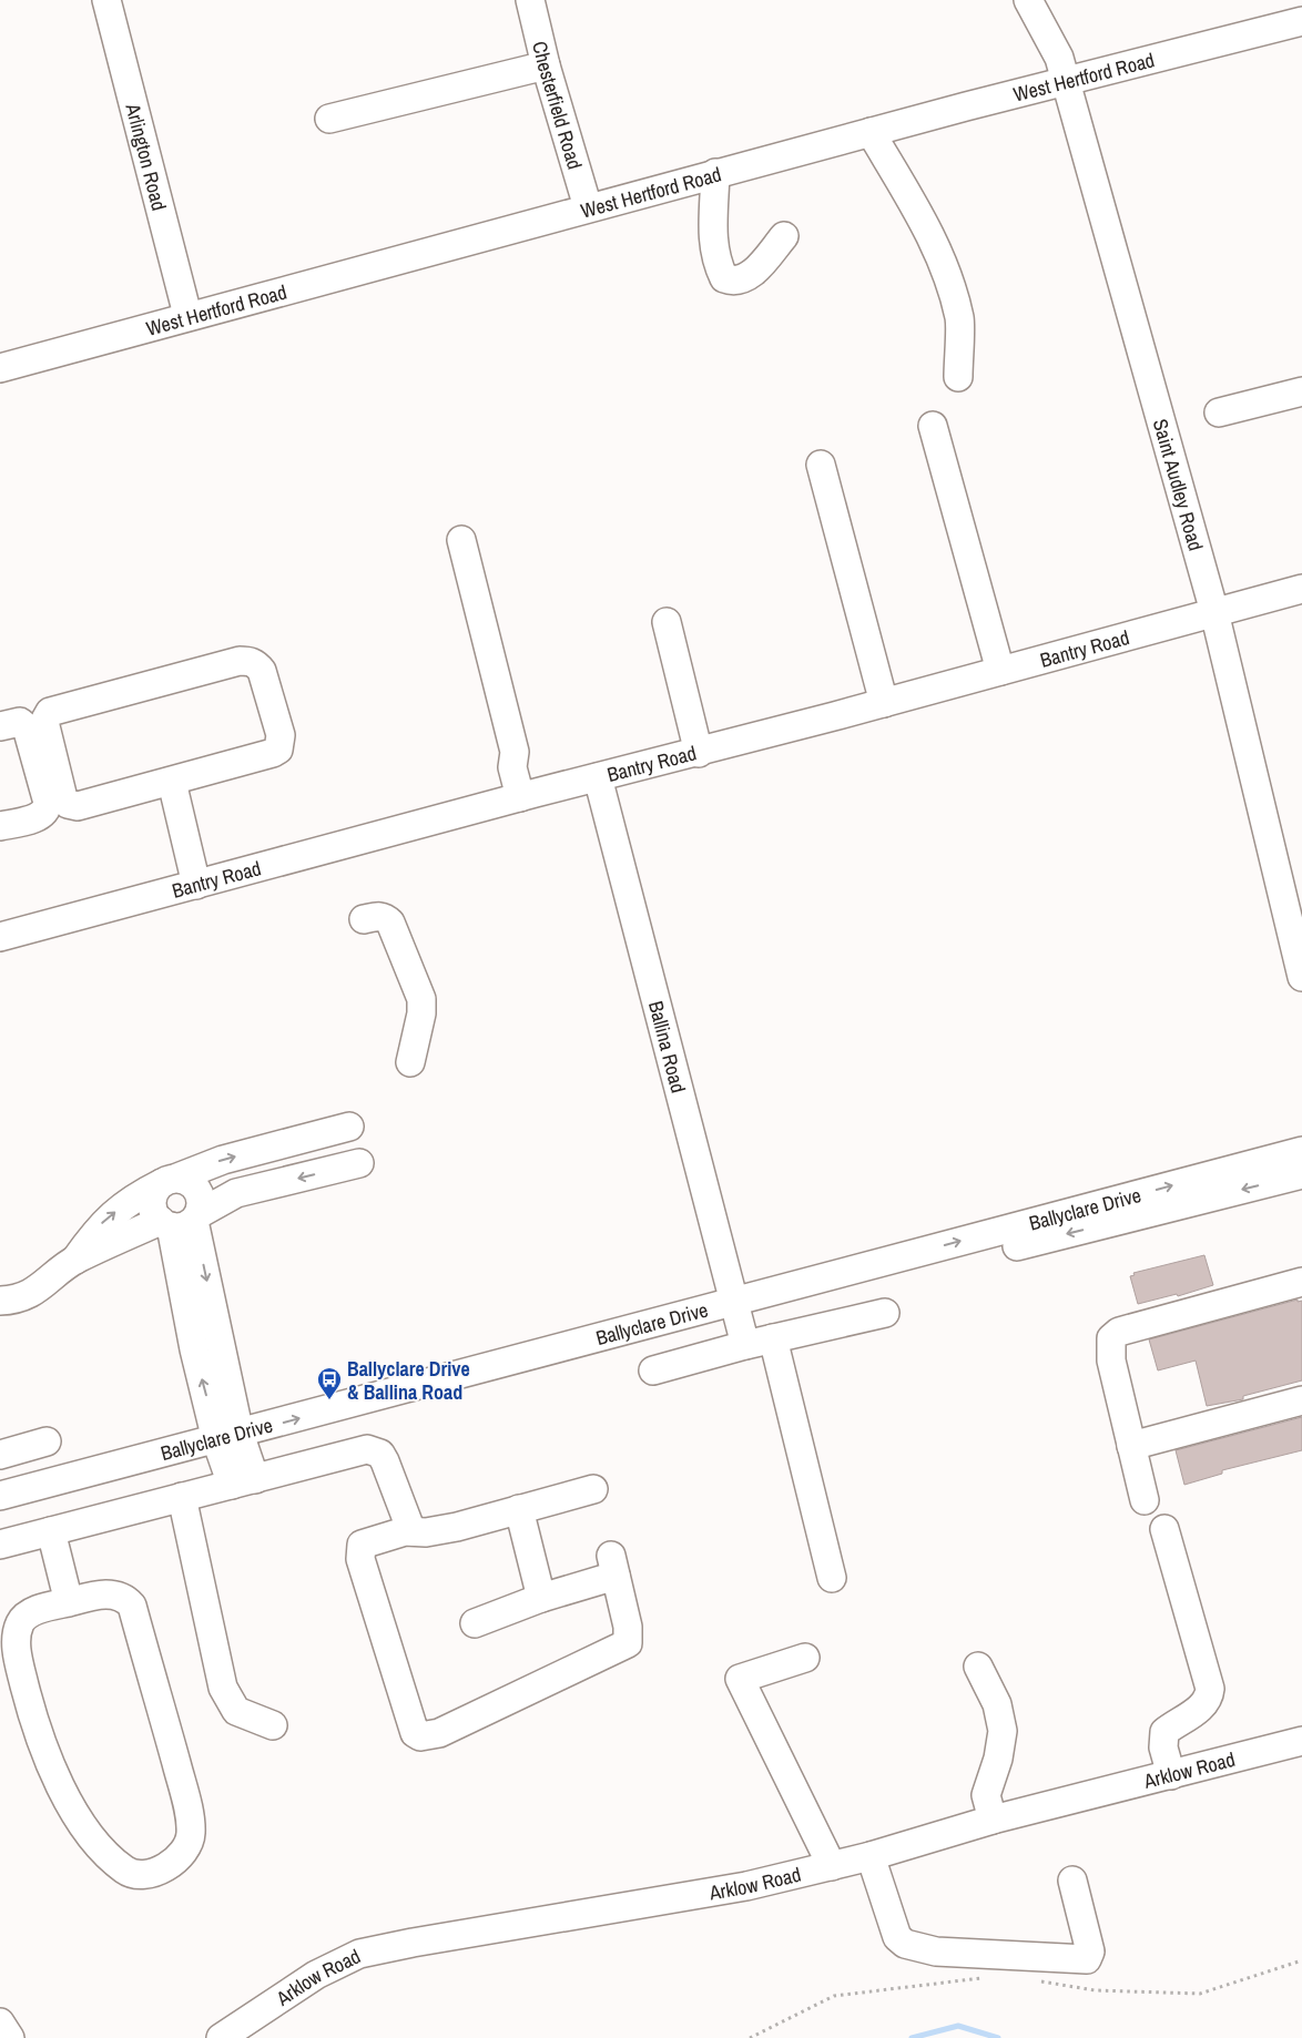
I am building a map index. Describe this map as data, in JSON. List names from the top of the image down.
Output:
{
  "streets": {
    "street": [
      "West Hertford Road",
      "Chesterfield Road",
      "Arlington Road",
      "Saint Audley Road",
      "Bantry Road",
      "Ballina Road",
      "Ballyclare Drive",
      "Arklow Road"
    ]
  },
  "crossings": [
    ["West Hertford Road", "Chesterfield Road"],
    ["West Hertford Road", "Arlington Road"],
    ["West Hertford Road", "Saint Audley Road"],
    ["Saint Audley Road", "Bantry Road"],
    ["Bantry Road", "Ballina Road"],
    ["Ballina Road", "Ballyclare Drive"]
  ],
  "places": {
    "bus stop": ["Ballyclare Drive & Ballina Road"]
  }
}
